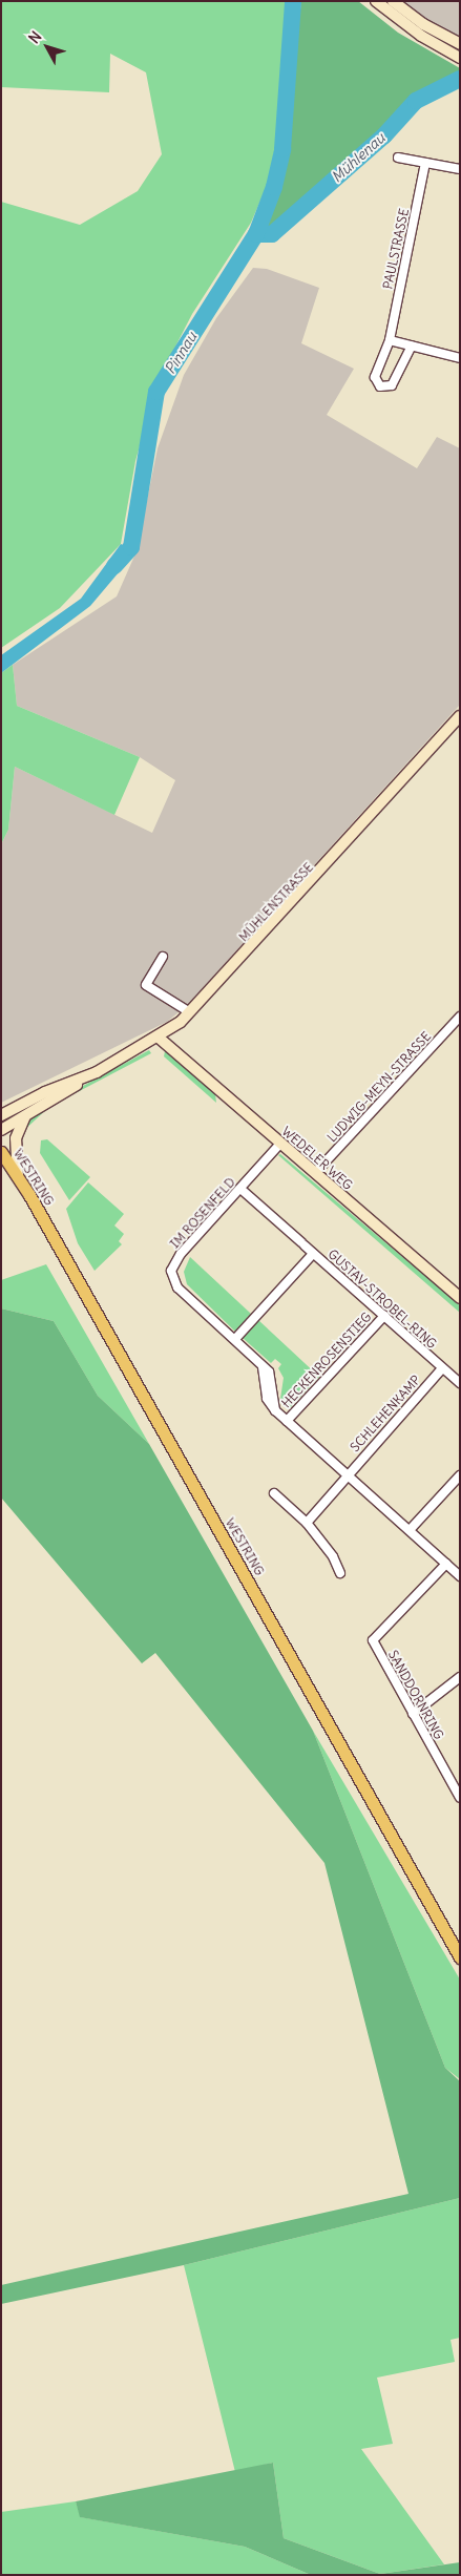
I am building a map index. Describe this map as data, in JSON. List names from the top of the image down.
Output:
{
  "streets": {
    "main road": ["MÜHLENSTRASSE", "WEDELER WEG", "WESTRING"],
    "street": [
      "PAULSTRASSE",
      "LUDWIG-MEYN-STRASSE",
      "IM ROSENFELD",
      "GUSTAV-STROBEL-RING",
      "HECKENROSENSTIEG",
      "SCHLEHENKAMP",
      "SANDDORNRING"
    ]
  },
  "crossings": [
    ["MÜHLENSTRASSE", "WEDELER WEG"],
    ["LUDWIG-MEYN-STRASSE", "WEDELER WEG"],
    ["WEDELER WEG", "IM ROSENFELD"],
    ["IM ROSENFELD", "GUSTAV-STROBEL-RING"],
    ["IM ROSENFELD", "HECKENROSENSTIEG"],
    ["IM ROSENFELD", "SCHLEHENKAMP"],
    ["IM ROSENFELD", "SANDDORNRING"],
    ["GUSTAV-STROBEL-RING", "HECKENROSENSTIEG"],
    ["GUSTAV-STROBEL-RING", "SCHLEHENKAMP"]
  ],
  "water": ["Mühlenau", "Pinnau"],
  "north": "top left"
}
